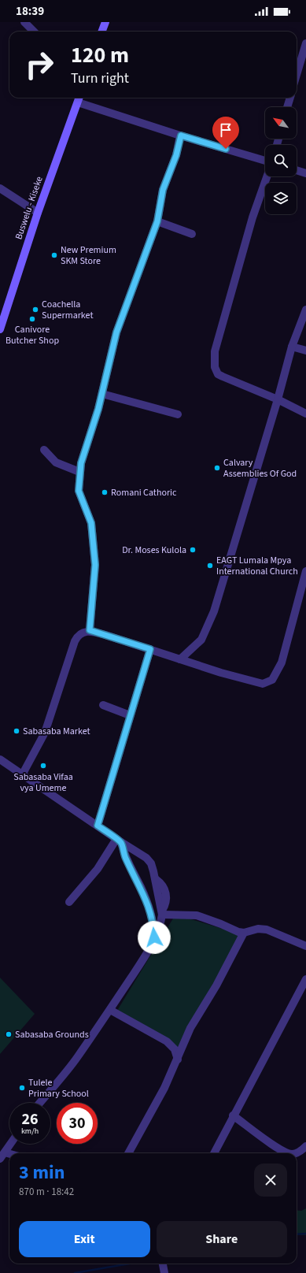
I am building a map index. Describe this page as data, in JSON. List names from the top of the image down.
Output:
{
  "streets": {
    "main road": ["Buswelu - Kiseke"]
  },
  "places": [
    "New Premium SKM Store",
    "Coachella Supermarket",
    "Canivore Butcher Shop",
    "Calvary Assemblies Of God",
    "Romani Cathoric",
    "Dr. Moses Kulola",
    "EAGT Lumala Mpya International Church",
    "Sabasaba Market",
    "Sabasaba Vifaa vya Umeme",
    "Sabasaba Grounds",
    "Tulele Primary School"
  ],
  "north": "top left",
  "page": {
    "status": "18:39",
    "turn": ["120 m", "Turn right"],
    "speed": "26 km/h",
    "limit": "30",
    "heading": ["3 min", "870 m · 18:42"],
    "buttons": ["Exit", "Share"]
  }
}
